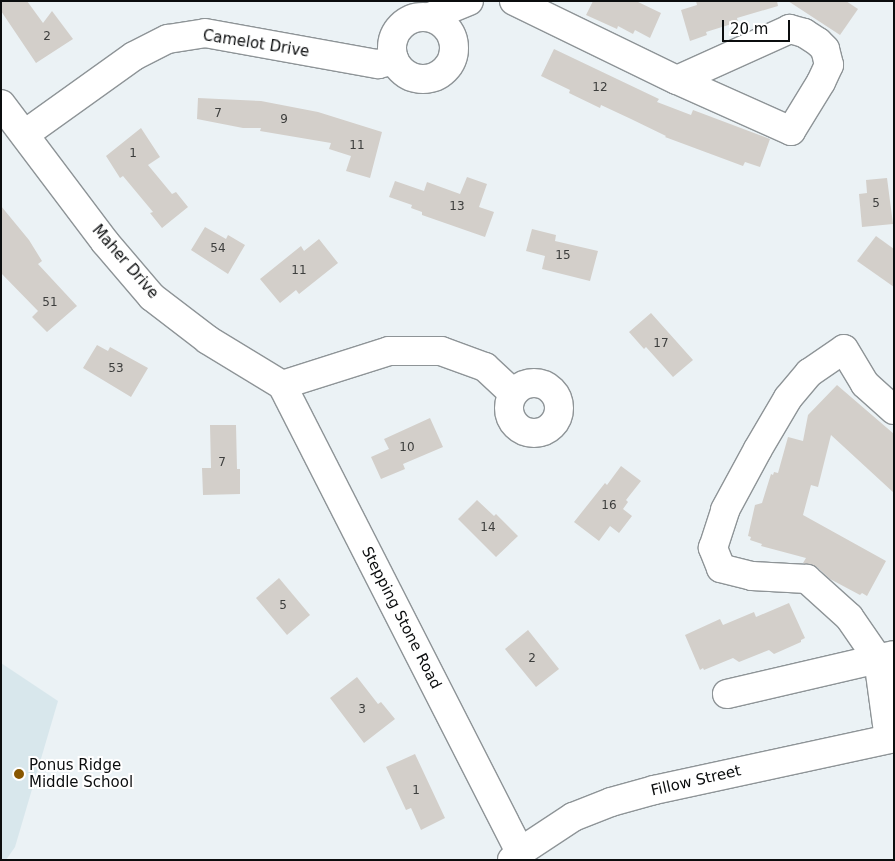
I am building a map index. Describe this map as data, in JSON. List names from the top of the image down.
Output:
{
  "streets": {
    "street": [
      "Camelot Drive",
      "Maher Drive",
      "Stepping Stone Road",
      "Fillow Street"
    ]
  },
  "crossings": [
    ["Camelot Drive", "Maher Drive"],
    ["Maher Drive", "Stepping Stone Road"],
    ["Stepping Stone Road", "Fillow Street"]
  ],
  "places": ["Ponus Ridge Middle School"],
  "house_numbers": [
    "2",
    "12",
    "7",
    "9",
    "11",
    "1",
    "5",
    "13",
    "54",
    "15",
    "11",
    "51",
    "17",
    "53",
    "10",
    "7",
    "16",
    "14",
    "5",
    "2",
    "3",
    "1"
  ],
  "scale_bar": "20 m"
}
